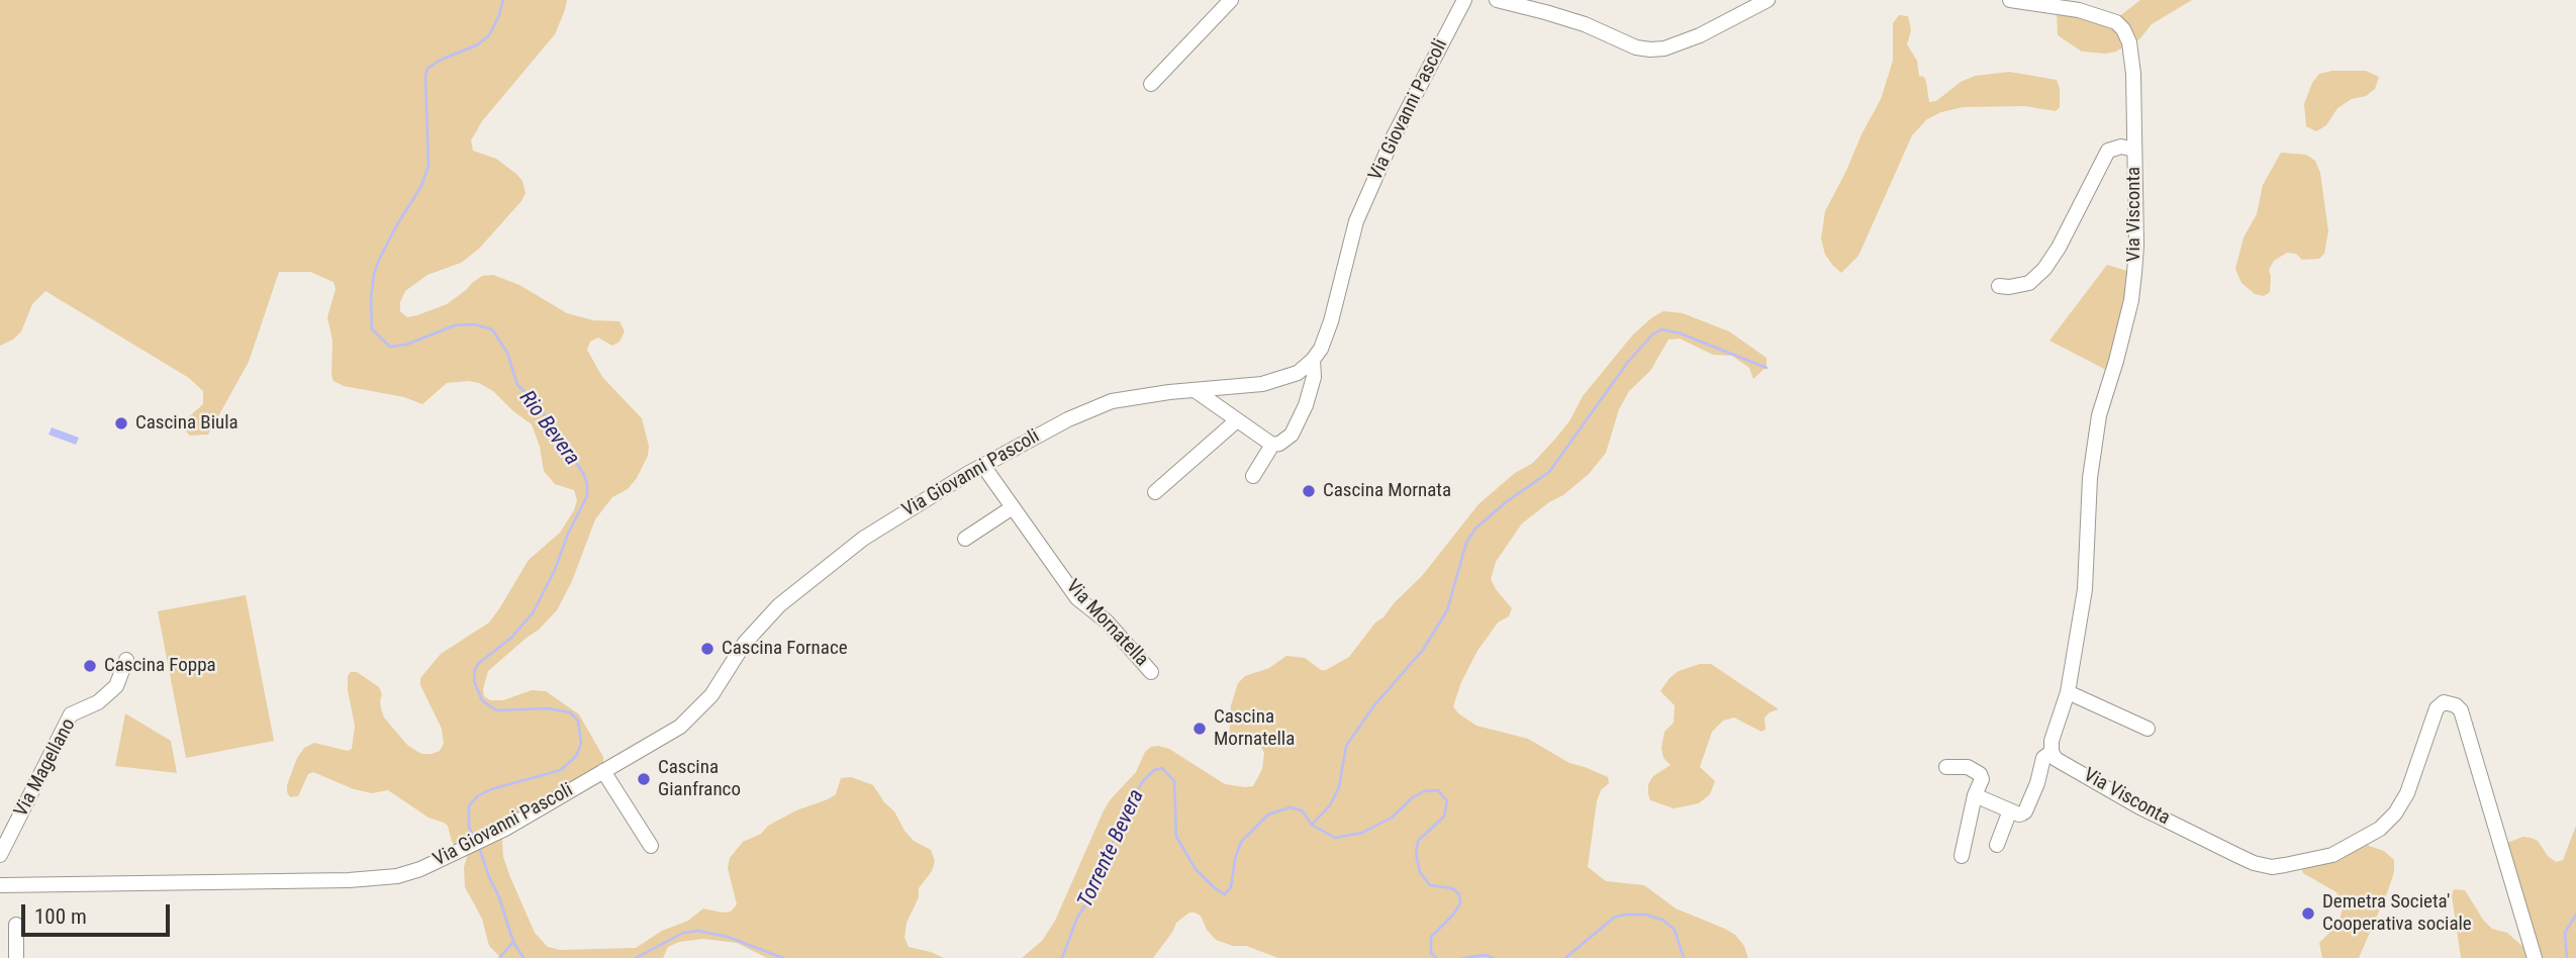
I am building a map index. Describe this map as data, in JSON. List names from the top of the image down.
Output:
{
  "streets": {
    "street": [
      "Via Giovanni Pascoli",
      "Via Visconta",
      "Via Mornatella",
      "Via Magellano"
    ]
  },
  "crossings": [
    ["Via Giovanni Pascoli", "Via Mornatella"]
  ],
  "water": ["Rio Bevera", "Torrente Bevera"],
  "places": [
    "Cascina Biula",
    "Cascina Mornata",
    "Cascina Fornace",
    "Cascina Foppa",
    "Cascina Mornatella",
    "Cascina Gianfranco",
    "Demetra Societa' Cooperativa sociale"
  ],
  "scale_bar": "100 m"
}
